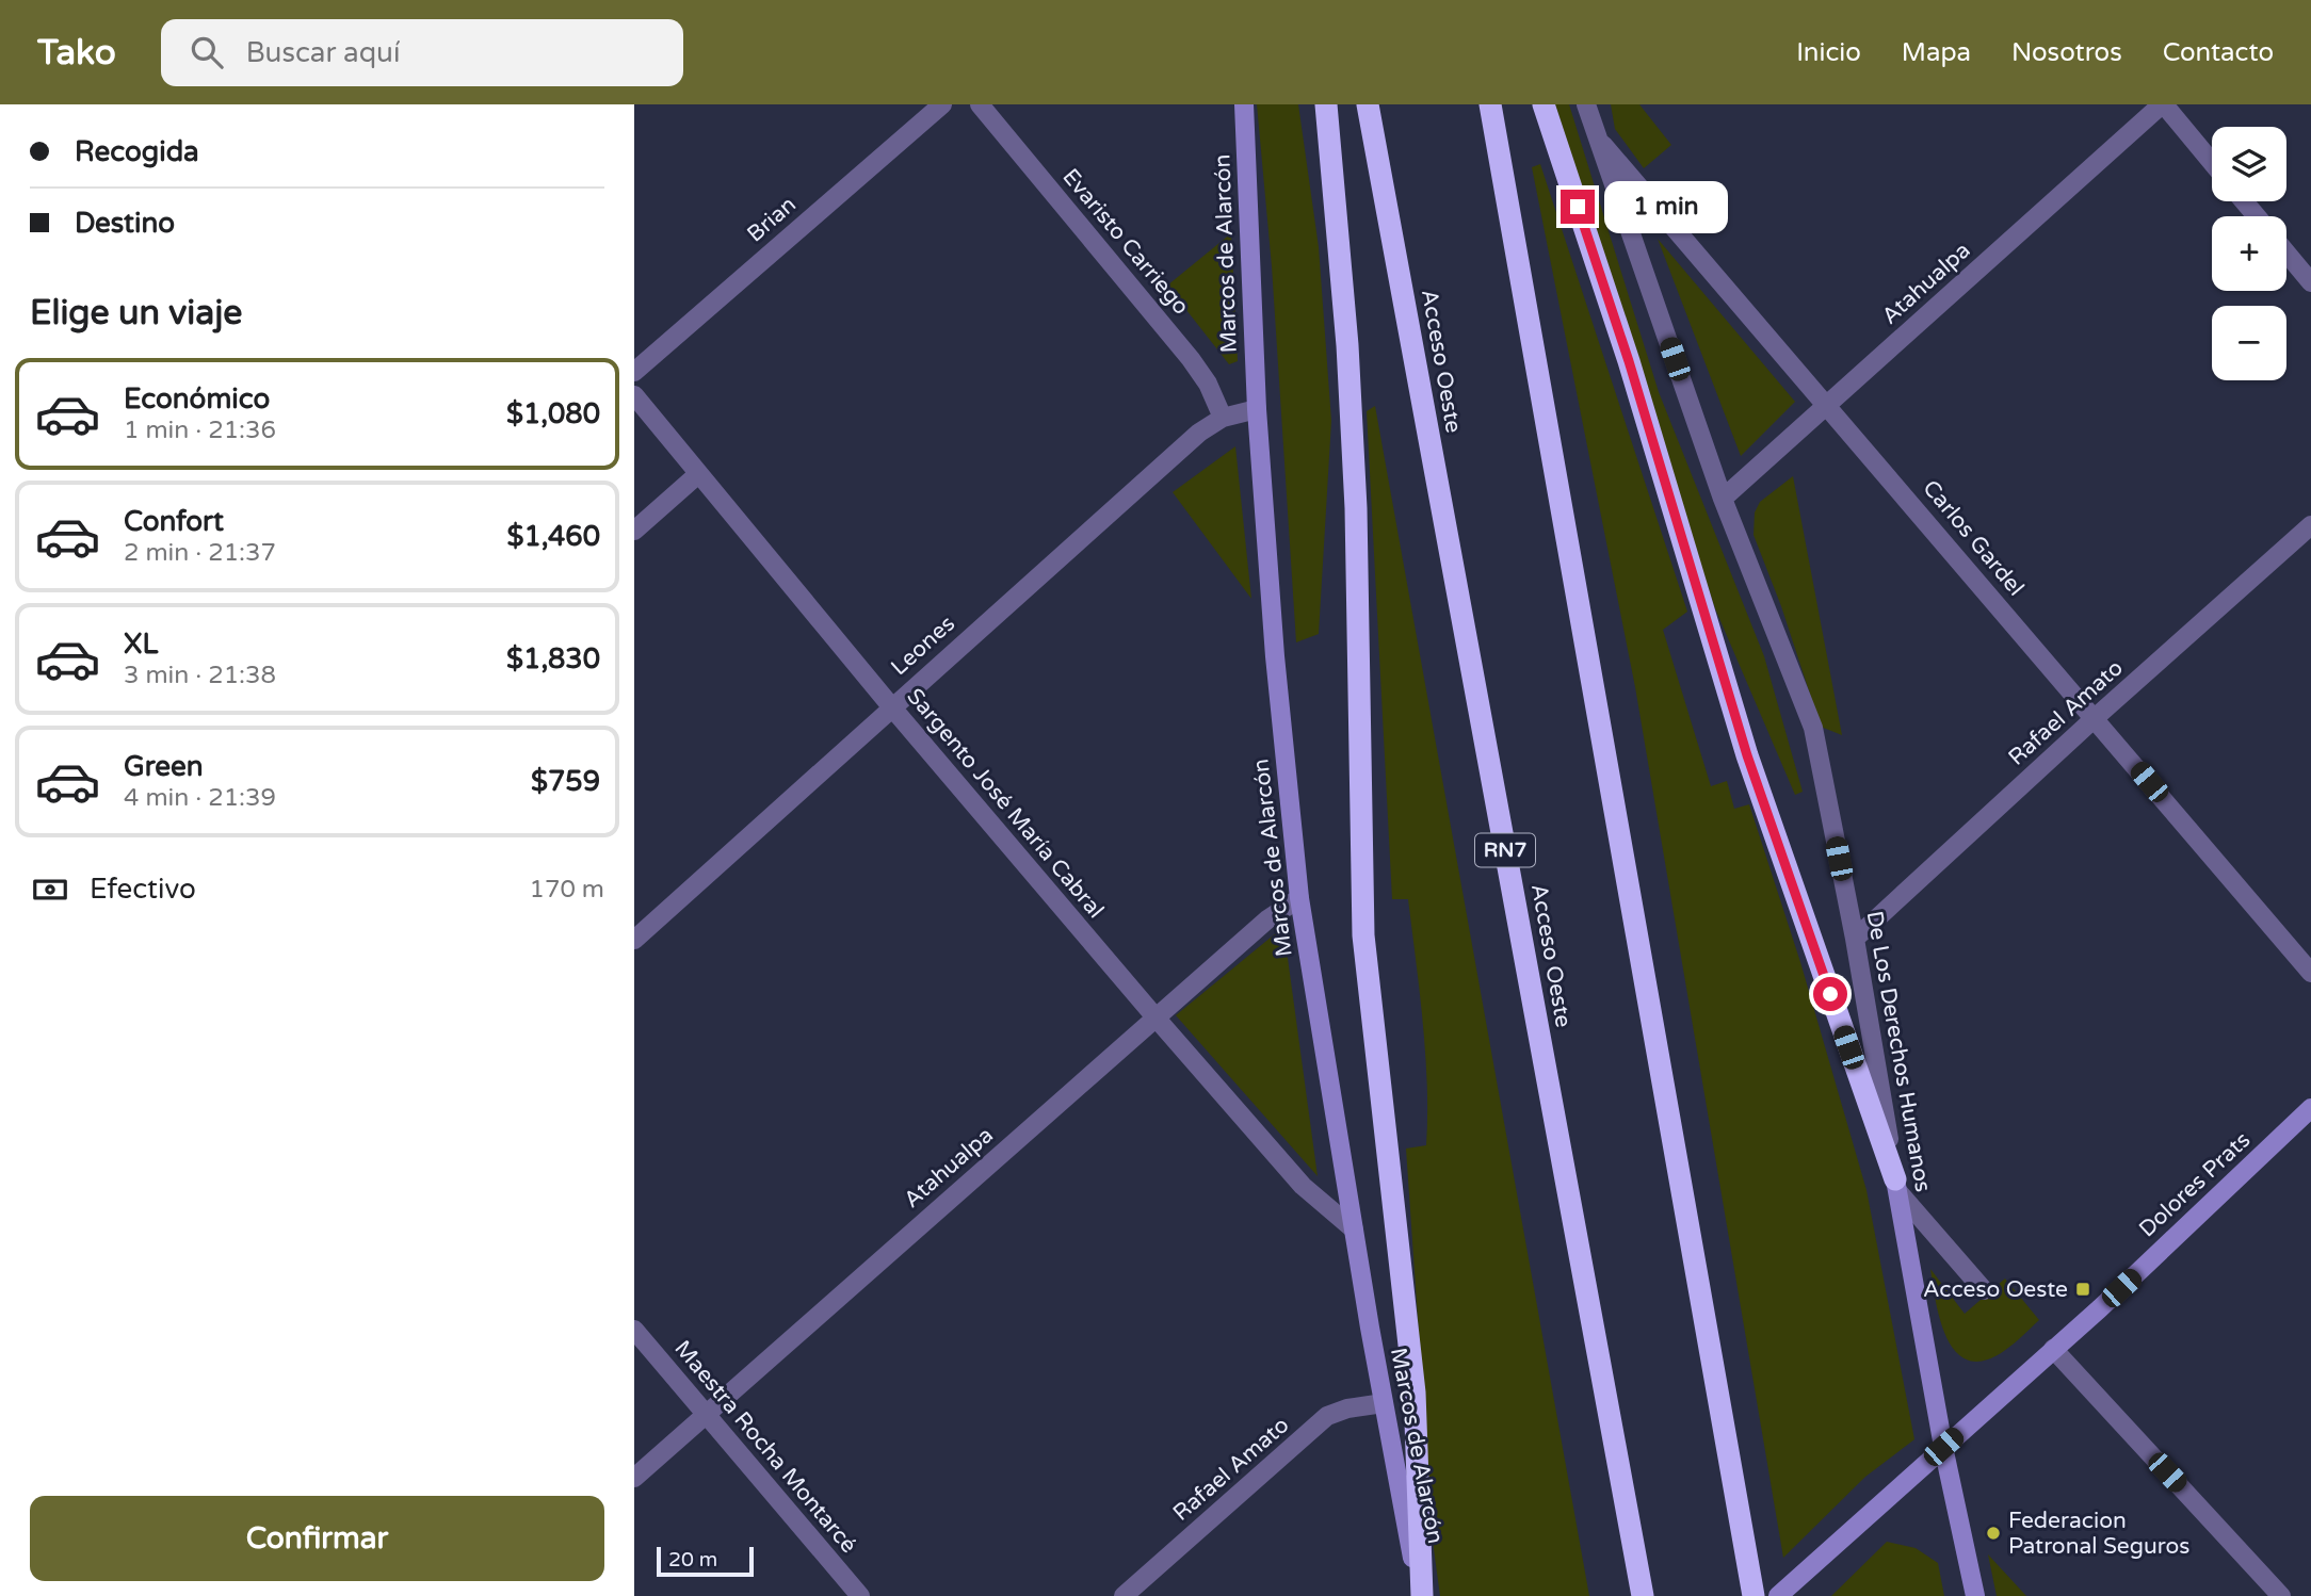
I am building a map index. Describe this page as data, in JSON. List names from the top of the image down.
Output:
{
  "streets": {
    "highway": ["Acceso Oeste", "RN7"],
    "street": [
      "Brian",
      "Evaristo Carriego",
      "Marcos de Alarcón",
      "Atahualpa",
      "Carlos Gardel",
      "Leones",
      "Rafael Amato",
      "Sargento José María Cabral",
      "De Los Derechos Humanos",
      "Dolores Prats",
      "Maestra Rocha Montarcé"
    ]
  },
  "crossings": [
    ["Evaristo Carriego", "Leones"],
    ["Marcos de Alarcón", "Atahualpa"],
    ["Marcos de Alarcón", "Leones"],
    ["Marcos de Alarcón", "Rafael Amato"],
    ["Marcos de Alarcón", "Sargento José María Cabral"],
    ["Atahualpa", "Carlos Gardel"],
    ["Atahualpa", "Sargento José María Cabral"],
    ["Atahualpa", "De Los Derechos Humanos"],
    ["Atahualpa", "Maestra Rocha Montarcé"],
    ["Carlos Gardel", "Rafael Amato"],
    ["Carlos Gardel", "De Los Derechos Humanos"],
    ["Leones", "Sargento José María Cabral"],
    ["Rafael Amato", "De Los Derechos Humanos"],
    ["De Los Derechos Humanos", "Dolores Prats"]
  ],
  "places": {
    "transit": ["Acceso Oeste"],
    "other": ["Federacion Patronal Seguros"]
  },
  "scale_bar": "20 m",
  "page": {
    "header": "Tako",
    "search": "Buscar aquí",
    "nav": [
      "Inicio",
      "Mapa",
      "Nosotros",
      "Contacto"
    ],
    "banner": ["Recogida", "Destino"],
    "map_buttons": ["+", "−"],
    "bubble": "1 min",
    "heading": "Elige un viaje",
    "list": [
      {
        "name": "Económico",
        "note": "1 min · 21:36",
        "value": "$1,080"
      },
      {
        "name": "Confort",
        "note": "2 min · 21:37",
        "value": "$1,460"
      },
      {
        "name": "XL",
        "note": "3 min · 21:38",
        "value": "$1,830"
      },
      {
        "name": "Green",
        "note": "4 min · 21:39",
        "value": "$759"
      }
    ],
    "pay": ["Efectivo", "170 m"],
    "buttons": "Confirmar",
    "scale": "20 m"
  }
}
